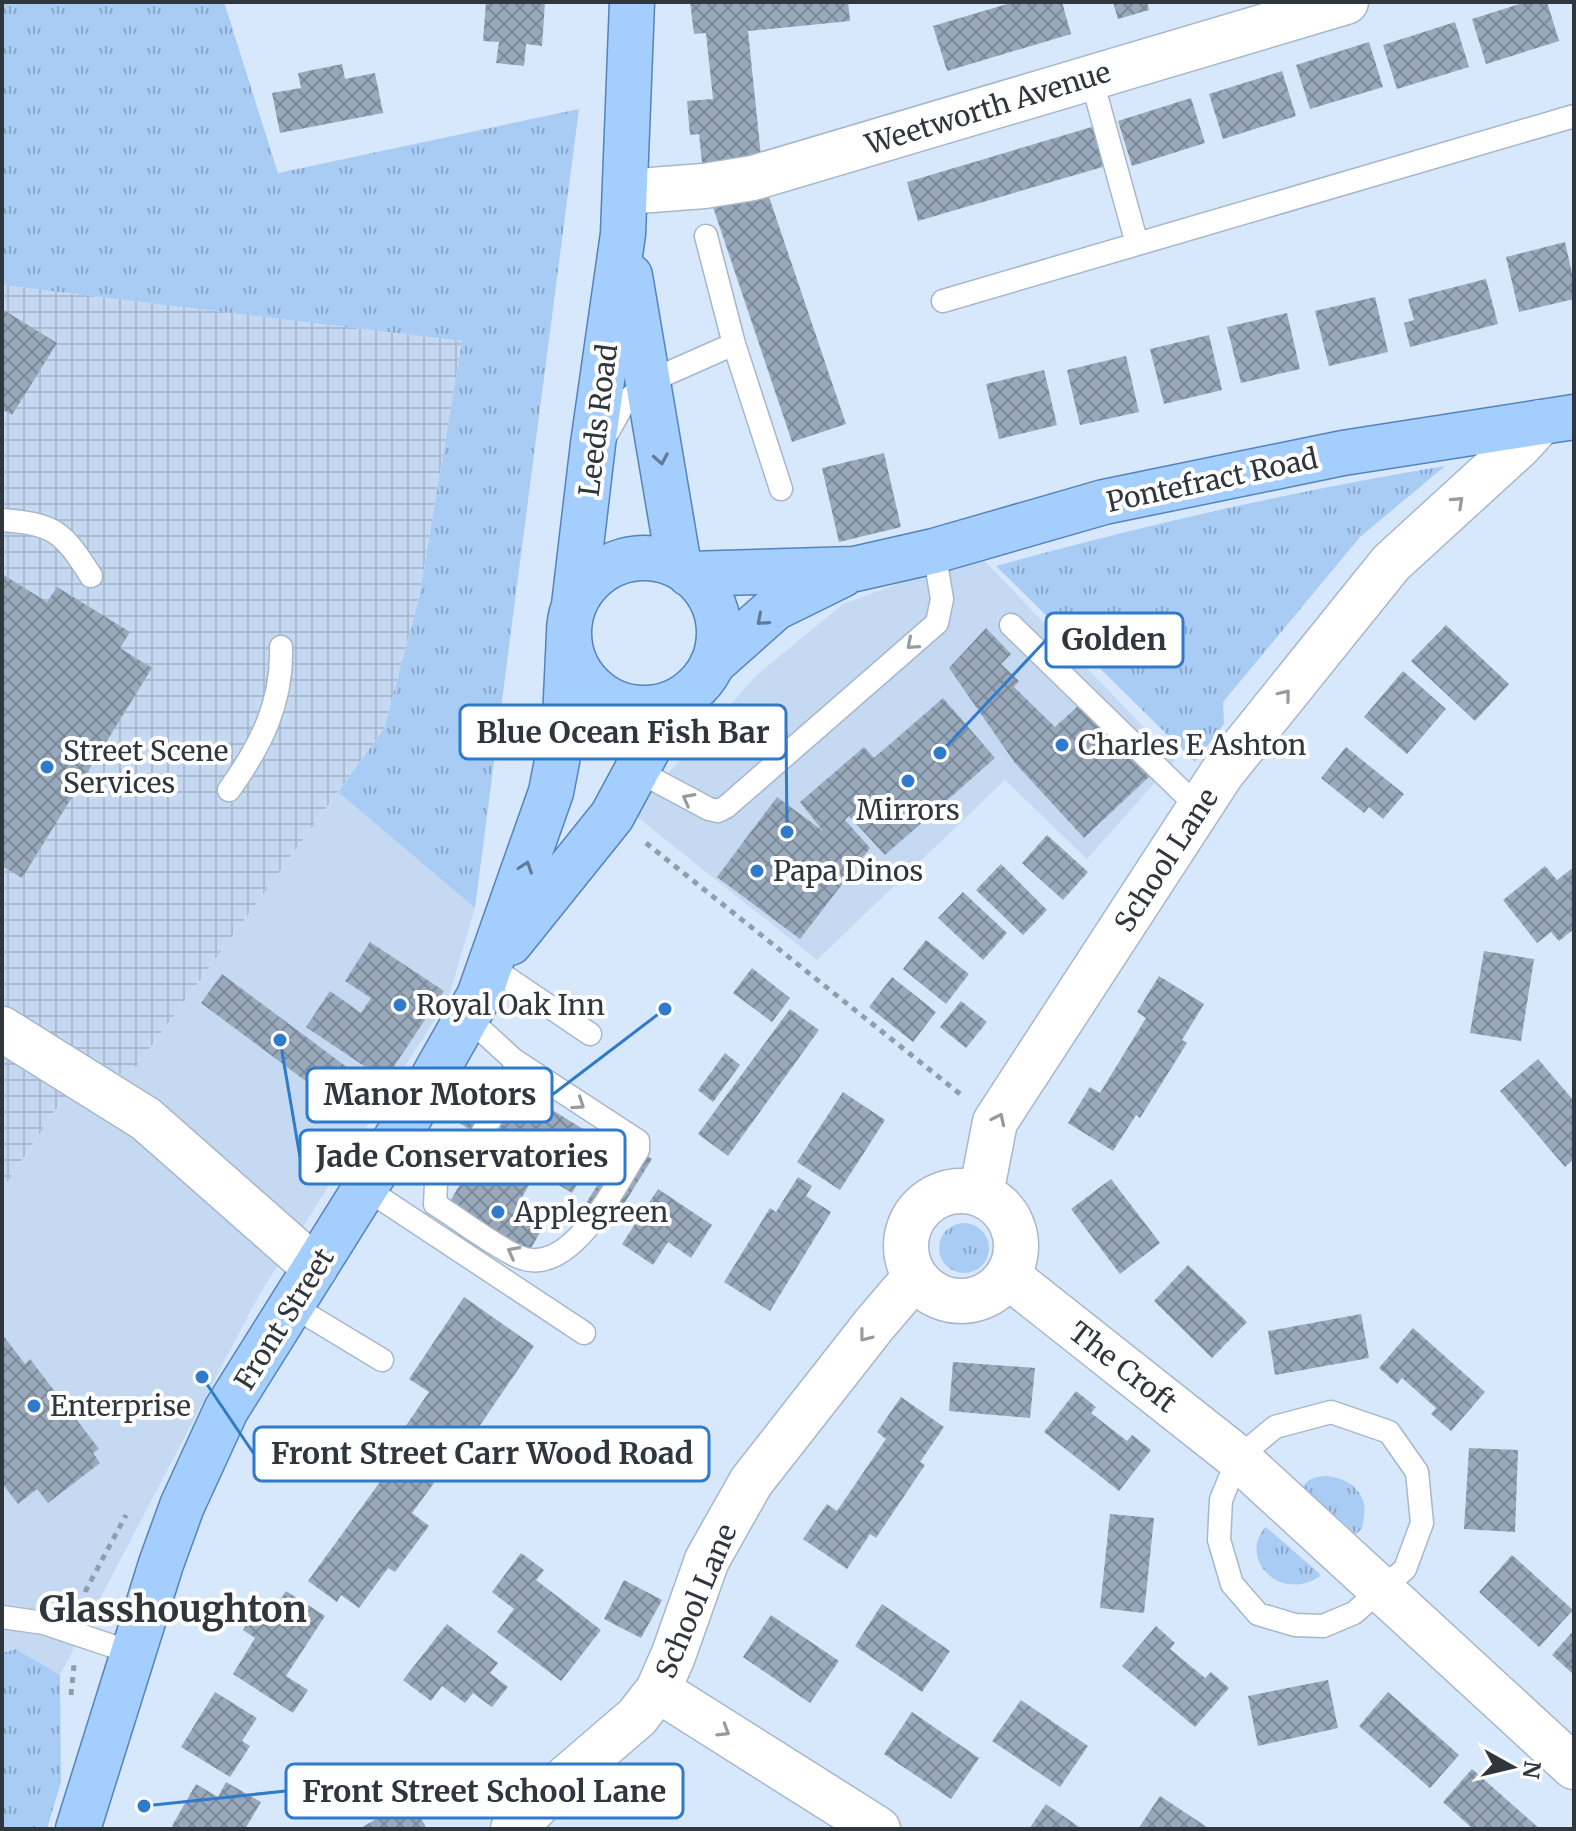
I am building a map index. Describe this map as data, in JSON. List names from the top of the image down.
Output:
{
  "streets": {
    "main road": ["Leeds Road", "Pontefract Road", "Front Street"],
    "street": ["Weetworth Avenue", "School Lane", "The Croft"]
  },
  "crossings": [
    ["Weetworth Avenue", "Leeds Road"],
    ["Leeds Road", "Pontefract Road"],
    ["Leeds Road", "Front Street"],
    ["Pontefract Road", "School Lane"],
    ["Pontefract Road", "Front Street"],
    ["School Lane", "The Croft"]
  ],
  "districts": ["Glasshoughton"],
  "places": [
    "Charles E Ashton",
    "Golden",
    "Street Scene Services",
    "Mirrors",
    "Blue Ocean Fish Bar",
    "Papa Dinos",
    "Royal Oak Inn",
    "Manor Motors",
    "Jade Conservatories",
    "Applegreen",
    "Front Street Carr Wood Road",
    "Enterprise",
    "Front Street School Lane"
  ],
  "north": "right"
}
